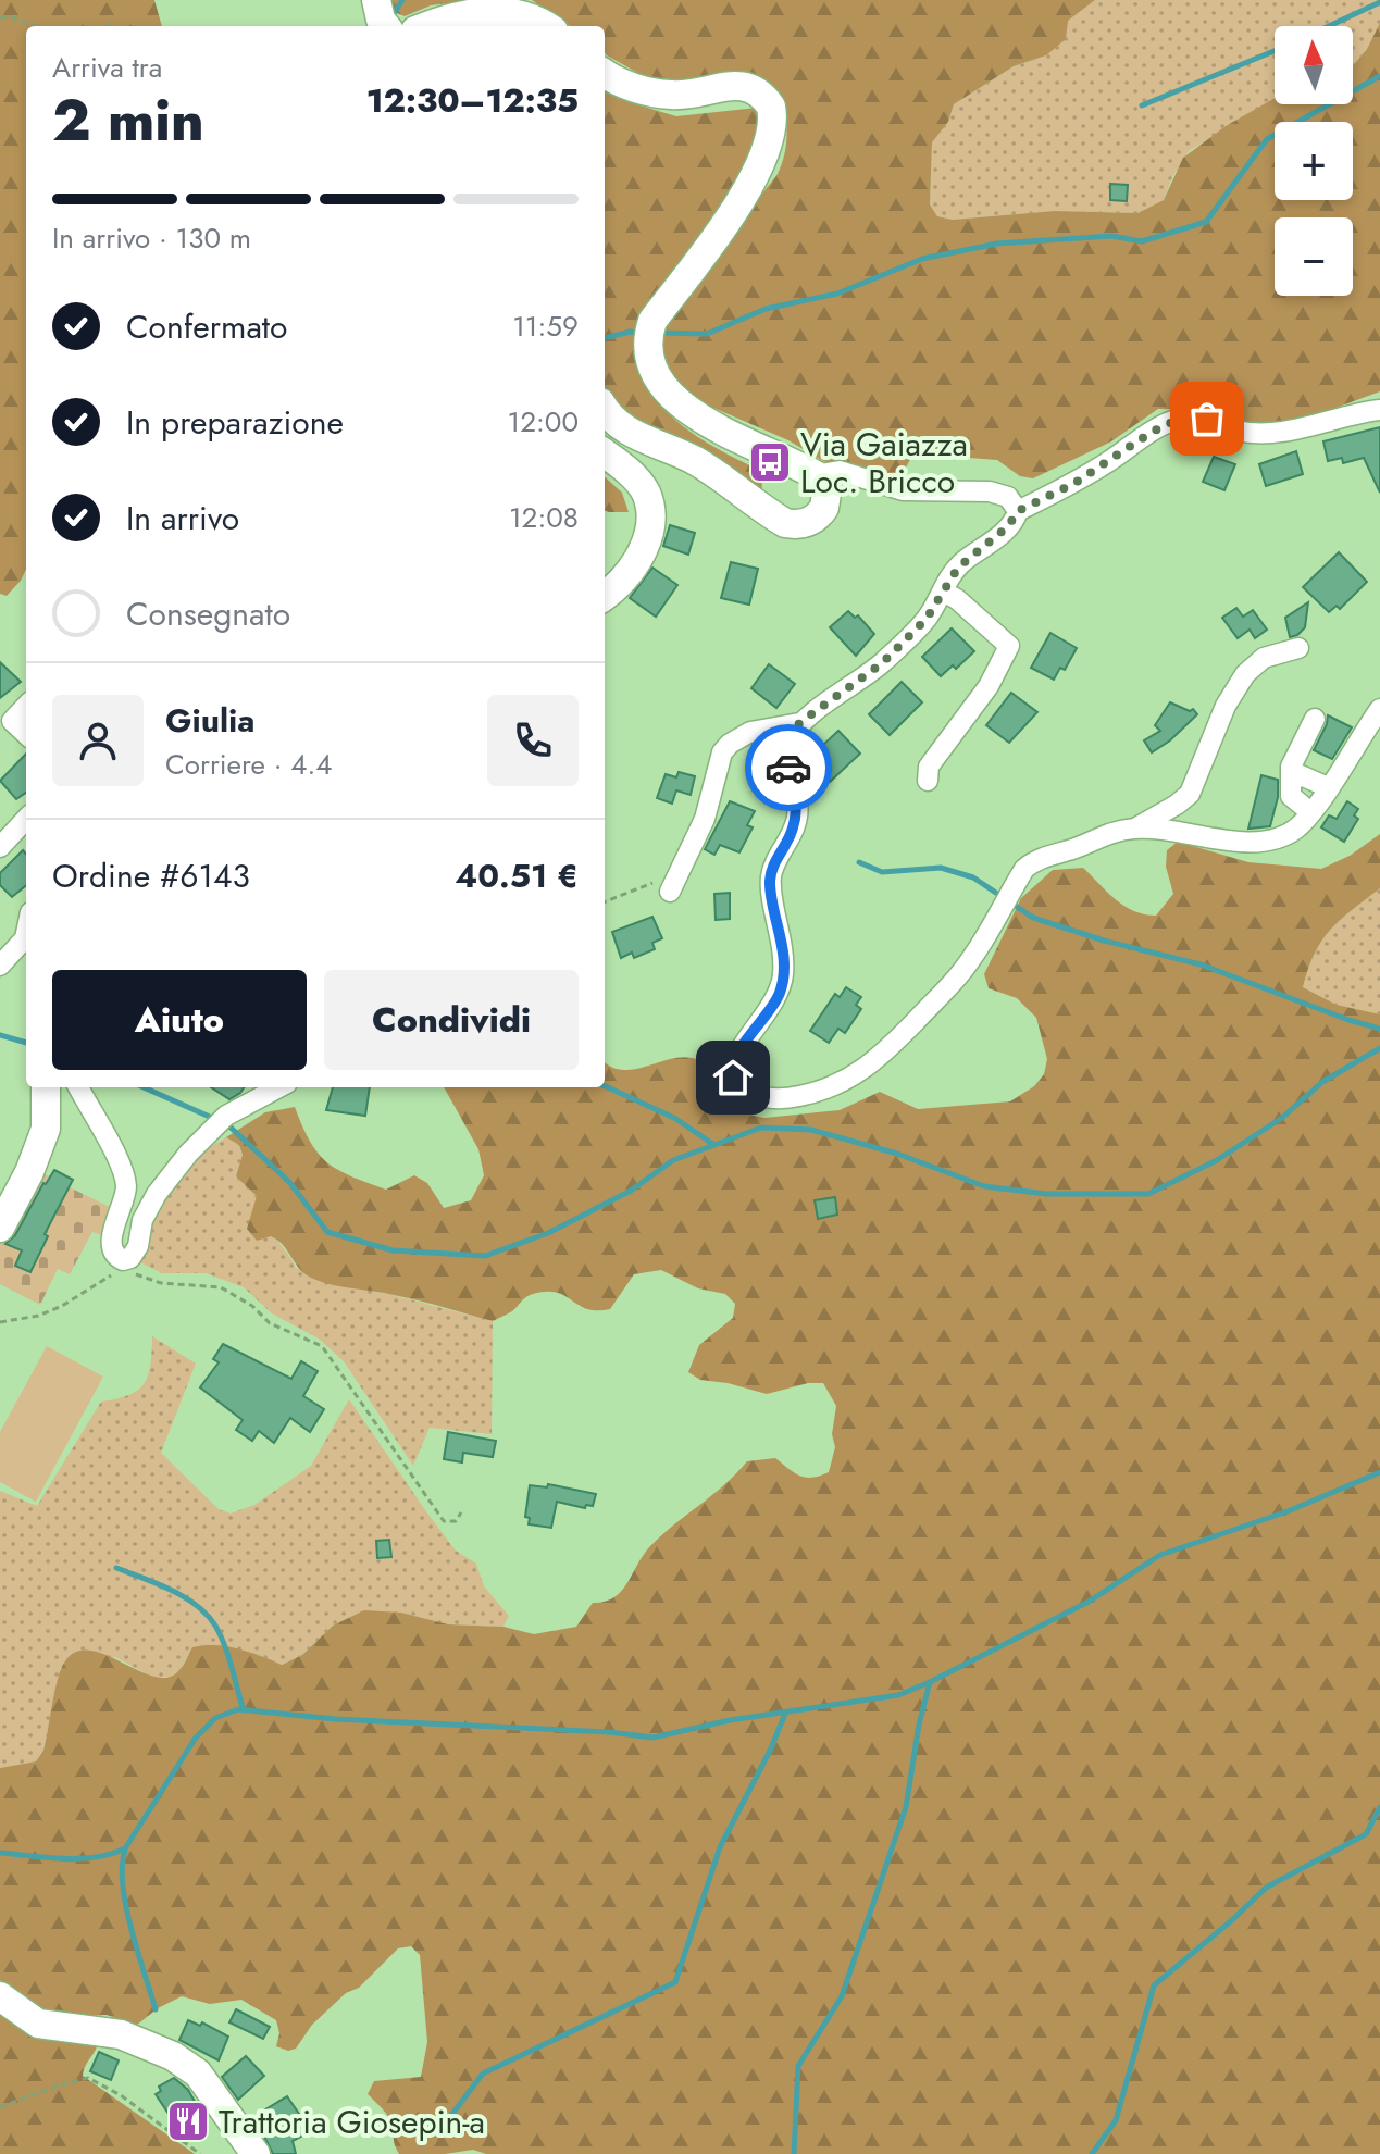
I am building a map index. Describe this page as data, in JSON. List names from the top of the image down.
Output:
{
  "places": {
    "bus stop": ["Via Gaiazza Loc. Bricco"],
    "restaurant": ["Trattoria Giosepin-a"]
  },
  "north": "top",
  "page": {
    "map_buttons": ["+", "−"],
    "heading": ["2 min", "Arriva tra", "12:30–12:35"],
    "panel": [
      "Giulia",
      "Corriere · 4.4",
      "Ordine #6143",
      "40.51 €"
    ],
    "bar": "In arrivo · 130 m",
    "list": [
      ["Confermato", "11:59"],
      ["In preparazione", "12:00"],
      ["In arrivo", "12:08"],
      "Consegnato"
    ],
    "buttons": ["Aiuto", "Condividi"]
  }
}
